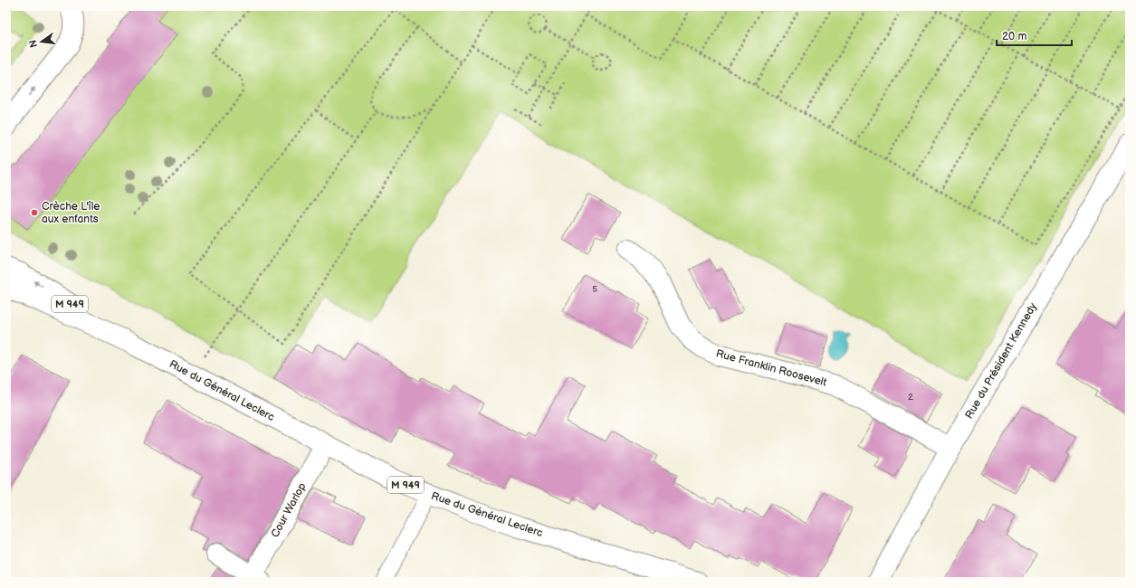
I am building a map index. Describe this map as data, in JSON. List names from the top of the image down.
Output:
{
  "streets": {
    "street": [
      "M 949",
      "Rue du Président Kennedy",
      "Rue Franklin Roosevelt",
      "Rue du Général Leclerc",
      "Cour Warlop"
    ]
  },
  "crossings": [
    ["Rue du Président Kennedy", "Rue Franklin Roosevelt"],
    ["Rue du Général Leclerc", "Cour Warlop"]
  ],
  "places": ["Crèche L'île aux enfants"],
  "house_numbers": ["5", "2"],
  "scale_bar": "20 m",
  "north": "left"
}
